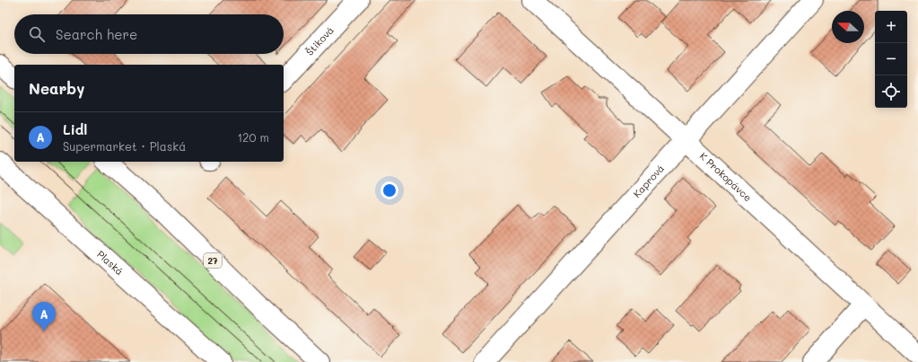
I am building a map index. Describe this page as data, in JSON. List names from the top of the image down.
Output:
{
  "streets": {
    "street": [
      "Štiková",
      "K Prokopávce",
      "Kaprová",
      "27",
      "Plaská"
    ]
  },
  "crossings": [
    ["K Prokopávce", "Kaprová"]
  ],
  "north": "left",
  "page": {
    "map_buttons": ["+", "−"],
    "search": "Search here",
    "heading": "Nearby",
    "list": [
      {
        "mark": "A",
        "name": "Lidl",
        "note": "Supermarket · Plaská",
        "value": "120 m"
      }
    ],
    "pins": "A"
  }
}
